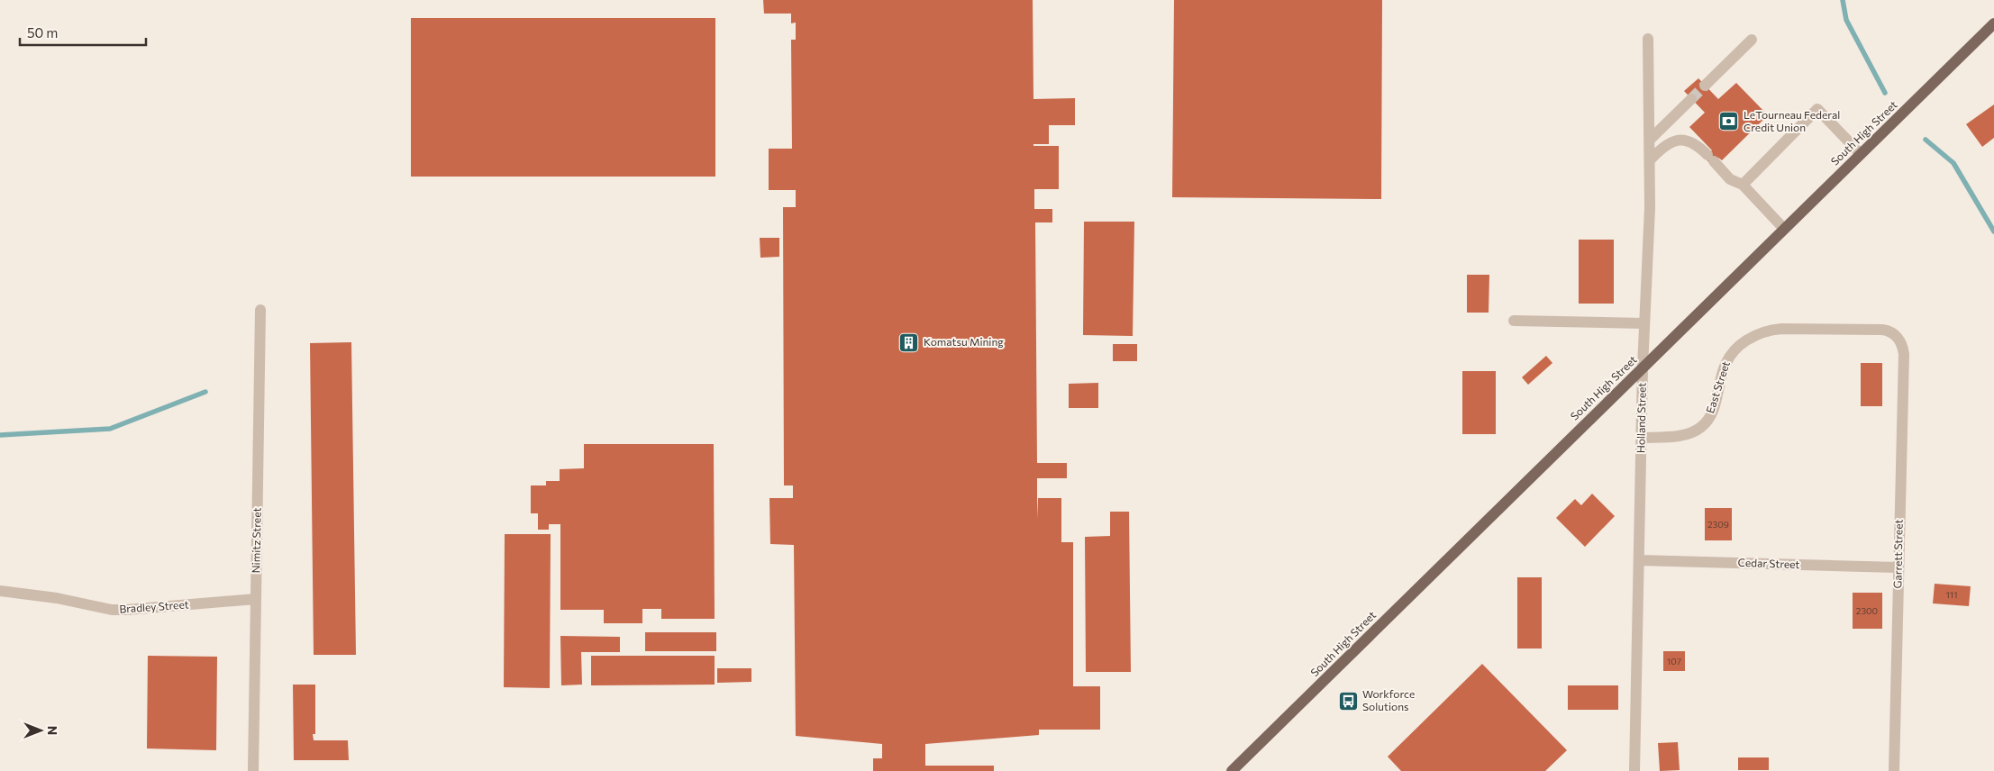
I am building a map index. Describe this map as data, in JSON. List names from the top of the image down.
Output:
{
  "streets": {
    "main road": ["South High Street"],
    "street": [
      "East Street",
      "Holland Street",
      "Nimitz Street",
      "Garrett Street",
      "Cedar Street",
      "Bradley Street"
    ]
  },
  "crossings": [
    ["South High Street", "Holland Street"],
    ["East Street", "Holland Street"],
    ["East Street", "Garrett Street"],
    ["Holland Street", "Cedar Street"],
    ["Nimitz Street", "Bradley Street"],
    ["Garrett Street", "Cedar Street"]
  ],
  "places": {
    "bank": ["LeTourneau Federal Credit Union"],
    "building": ["Komatsu Mining"],
    "bus stop": ["Workforce Solutions"]
  },
  "house_numbers": [
    "2309",
    "111",
    "2300",
    "107"
  ],
  "scale_bar": "50 m",
  "north": "right"
}
